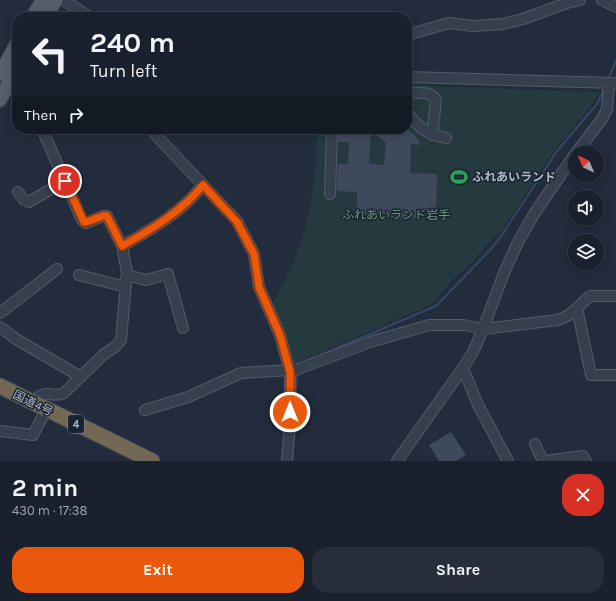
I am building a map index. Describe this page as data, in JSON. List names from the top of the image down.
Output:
{
  "streets": {
    "highway": ["国道4号", "4"]
  },
  "parks": ["ふれあいランド岩手"],
  "places": {
    "sports": ["ふれあいランド"]
  },
  "north": "top left",
  "page": {
    "turn": ["240 m", "Turn left"],
    "then": "Then",
    "heading": ["2 min", "430 m · 17:38"],
    "buttons": ["Exit", "Share"]
  }
}
